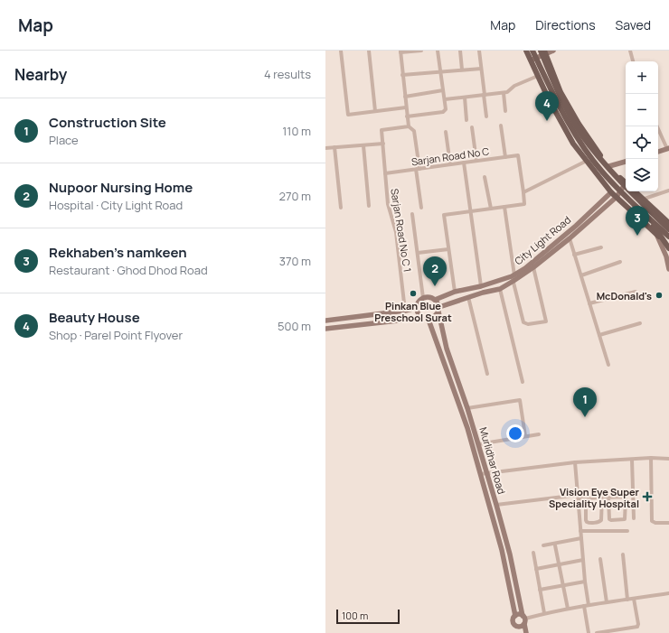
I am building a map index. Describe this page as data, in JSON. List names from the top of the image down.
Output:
{
  "streets": {
    "main road": ["City Light Road", "Murlidhar Road"],
    "street": ["Sarjan Road No C", "Sarjan Road No C 1"]
  },
  "crossings": [
    ["Sarjan Road No C", "Sarjan Road No C 1"],
    ["City Light Road", "Murlidhar Road"]
  ],
  "places": {
    "other": ["Pinkan Blue Preschool Surat", "McDonald's"],
    "health": ["Vision Eye Super Speciality Hospital"]
  },
  "scale_bar": "100 m",
  "page": {
    "header": "Map",
    "nav": ["Map", "Directions", "Saved"],
    "heading": ["Nearby", "4 results"],
    "map_buttons": ["+", "−"],
    "pins": [
      "4",
      "3",
      "2",
      "1"
    ],
    "list": [
      {
        "mark": "1",
        "name": "Construction Site",
        "note": "Place",
        "value": "110 m"
      },
      {
        "mark": "2",
        "name": "Nupoor Nursing Home",
        "note": "Hospital · City Light Road",
        "value": "270 m"
      },
      {
        "mark": "3",
        "name": "Rekhaben's namkeen",
        "note": "Restaurant · Ghod Dhod Road",
        "value": "370 m"
      },
      {
        "mark": "4",
        "name": "Beauty House",
        "note": "Shop · Parel Point Flyover",
        "value": "500 m"
      }
    ],
    "scale": "100 m"
  }
}
